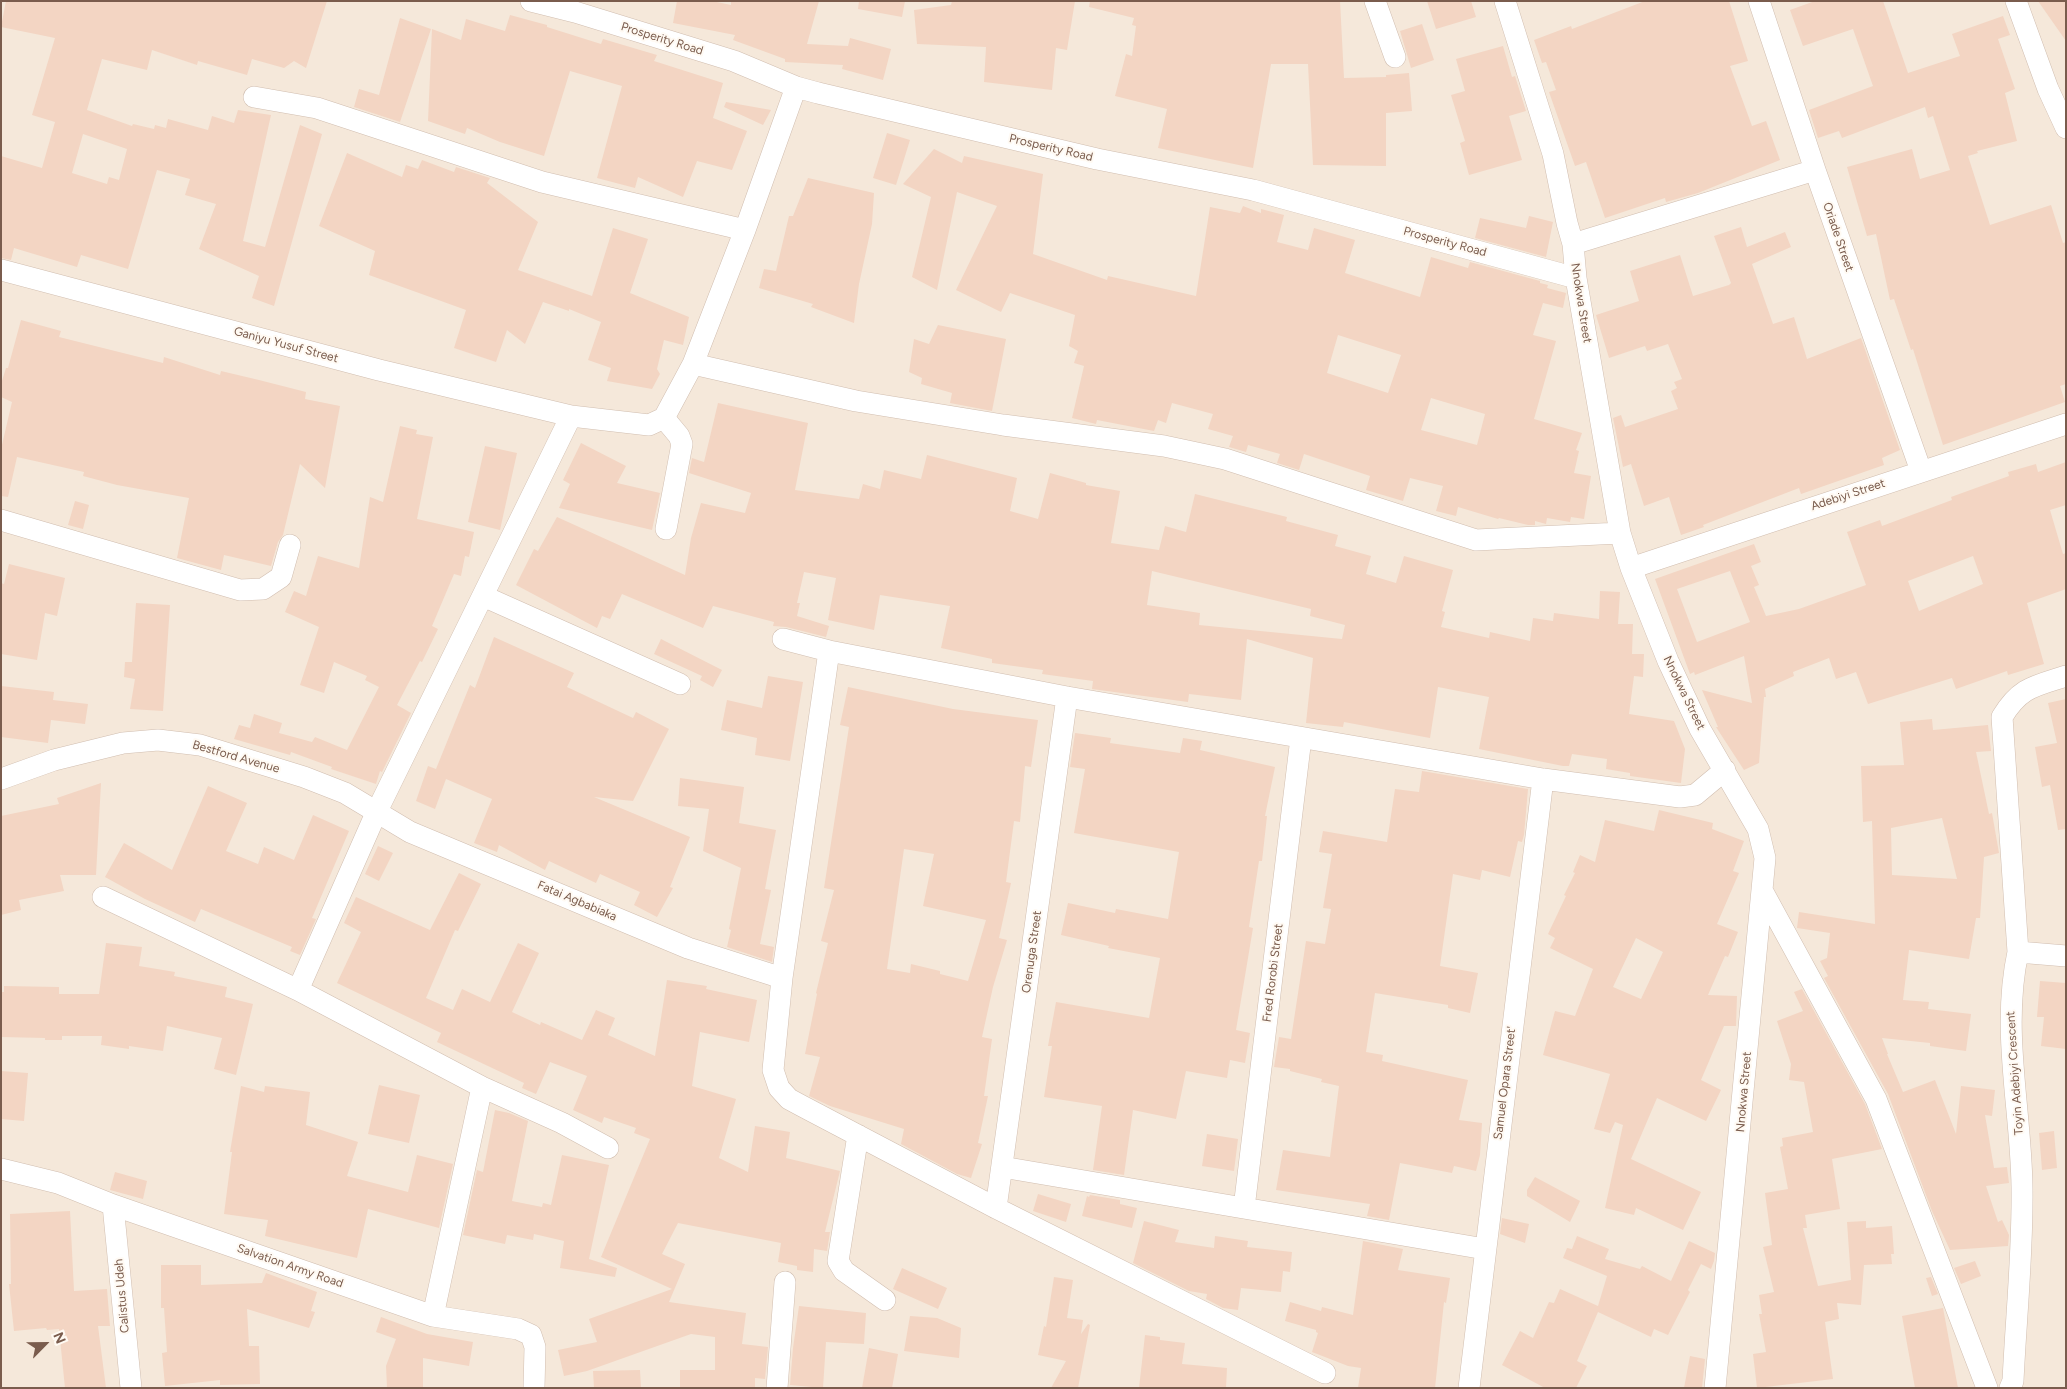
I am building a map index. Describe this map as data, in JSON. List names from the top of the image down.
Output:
{
  "streets": {
    "street": [
      "Prosperity Road",
      "Oriade Street",
      "Nnokwa Street",
      "Ganiyu Yusuf Street",
      "Adebiyi Street",
      "Bestford Avenue",
      "Fatai Agbabiaka",
      "Orenuga Street",
      "Fred Rorobi Street",
      "Toyin Adebiyi Crescent",
      "Samuel Opara Street'",
      "Salvation Army Road",
      "Calistus Udeh"
    ]
  },
  "crossings": [
    ["Prosperity Road", "Nnokwa Street"],
    ["Oriade Street", "Adebiyi Street"],
    ["Nnokwa Street", "Adebiyi Street"],
    ["Bestford Avenue", "Fatai Agbabiaka"],
    ["Salvation Army Road", "Calistus Udeh"]
  ],
  "north": "top right"
}
